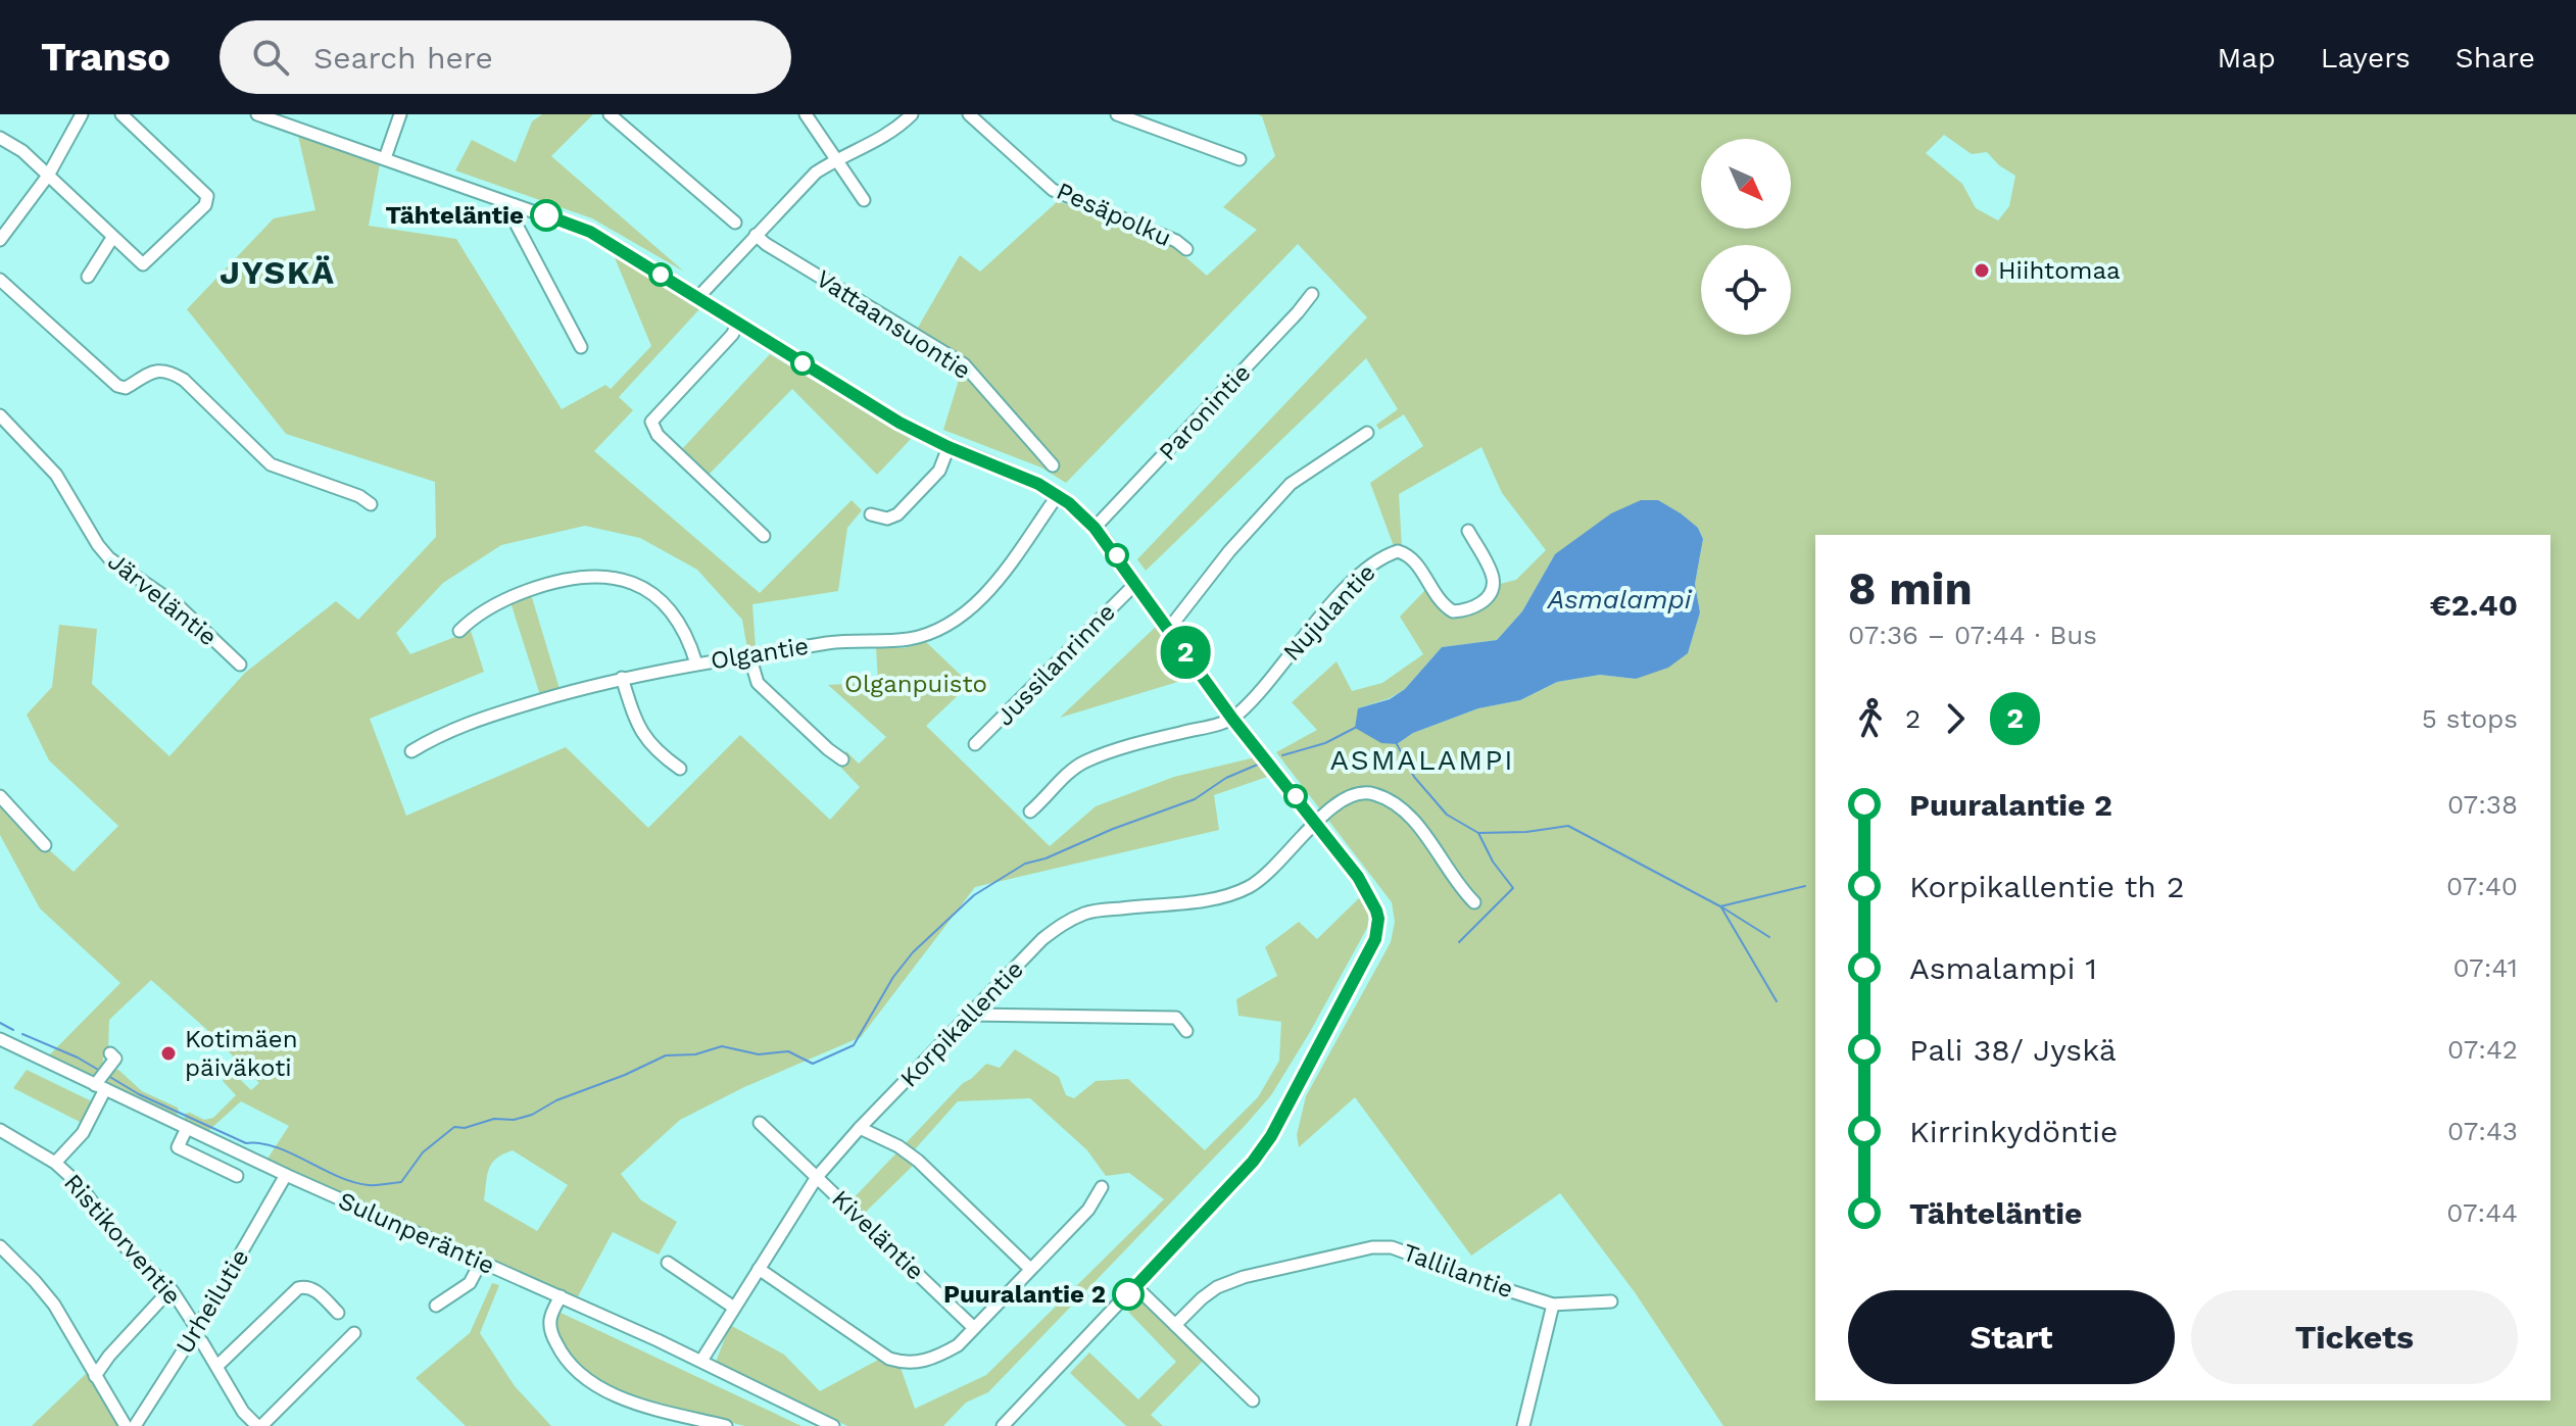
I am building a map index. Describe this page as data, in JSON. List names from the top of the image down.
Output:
{
  "streets": {
    "street": [
      "Pesäpolku",
      "Vattaansuontie",
      "Paronintie",
      "Järveläntie",
      "Nujulantie",
      "Olgantie",
      "Jussilanrinne",
      "Korpikallentie",
      "Sulunperäntie",
      "Kiveläntie",
      "Ristikorventie",
      "Tallilantie",
      "Urheilutie"
    ]
  },
  "crossings": [
    ["Korpikallentie", "Sulunperäntie"],
    ["Korpikallentie", "Kiveläntie"],
    ["Sulunperäntie", "Urheilutie"],
    ["Ristikorventie", "Urheilutie"]
  ],
  "districts": ["JYSKÄ", "ASMALAMPI"],
  "water": ["Asmalampi"],
  "parks": ["Olganpuisto"],
  "places": [
    "Tähteläntie",
    "Hiihtomaa",
    "Kotimäen päiväkoti",
    "Puuralantie 2"
  ],
  "lines": ["bus line 2"],
  "north": "bottom right",
  "page": {
    "header": "Transo",
    "search": "Search here",
    "nav": ["Map", "Layers", "Share"],
    "on_map": "2",
    "heading": ["8 min", "07:36 – 07:44 · Bus", "€2.40"],
    "legs": ["2", "2", "5 stops"],
    "list": [
      {
        "name": "Puuralantie 2",
        "value": "07:38"
      },
      {
        "name": "Korpikallentie th 2",
        "value": "07:40"
      },
      {
        "name": "Asmalampi 1",
        "value": "07:41"
      },
      {
        "name": "Pali 38/ Jyskä",
        "value": "07:42"
      },
      {
        "name": "Kirrinkydöntie",
        "value": "07:43"
      },
      {
        "name": "Tähteläntie",
        "value": "07:44"
      }
    ],
    "buttons": ["Start", "Tickets"]
  }
}
